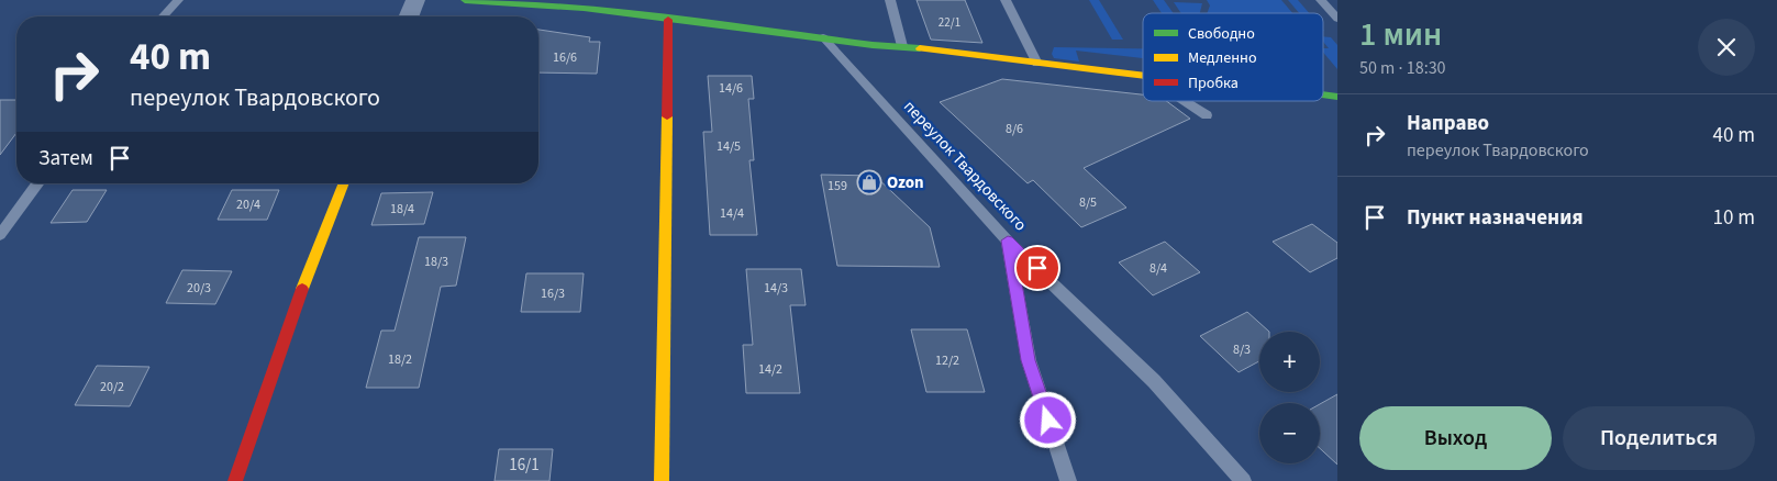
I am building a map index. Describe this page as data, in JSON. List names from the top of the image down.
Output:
{
  "streets": {
    "lane": ["переулок Твардовского"]
  },
  "places": {
    "shop": ["Ozon"]
  },
  "house_numbers": [
    "22/1",
    "16/6",
    "14/6",
    "8/6",
    "14/5",
    "159",
    "8/5",
    "20/4",
    "18/4",
    "14/4",
    "18/3",
    "8/4",
    "20/3",
    "14/3",
    "16/3",
    "8/3",
    "18/2",
    "12/2",
    "14/2",
    "20/2",
    "16/1"
  ],
  "legend": ["Свободно", "Медленно", "Пробка"],
  "page": {
    "heading": ["1 мин", "50 m · 18:30"],
    "turn": ["40 m", "переулок Твардовского"],
    "list": [
      {
        "name": "Направо",
        "note": "переулок Твардовского",
        "value": "40 m"
      },
      {
        "name": "Пункт назначения",
        "value": "10 m"
      }
    ],
    "then": "Затем",
    "map_buttons": ["+", "−"],
    "buttons": ["Выход", "Поделиться"]
  }
}
